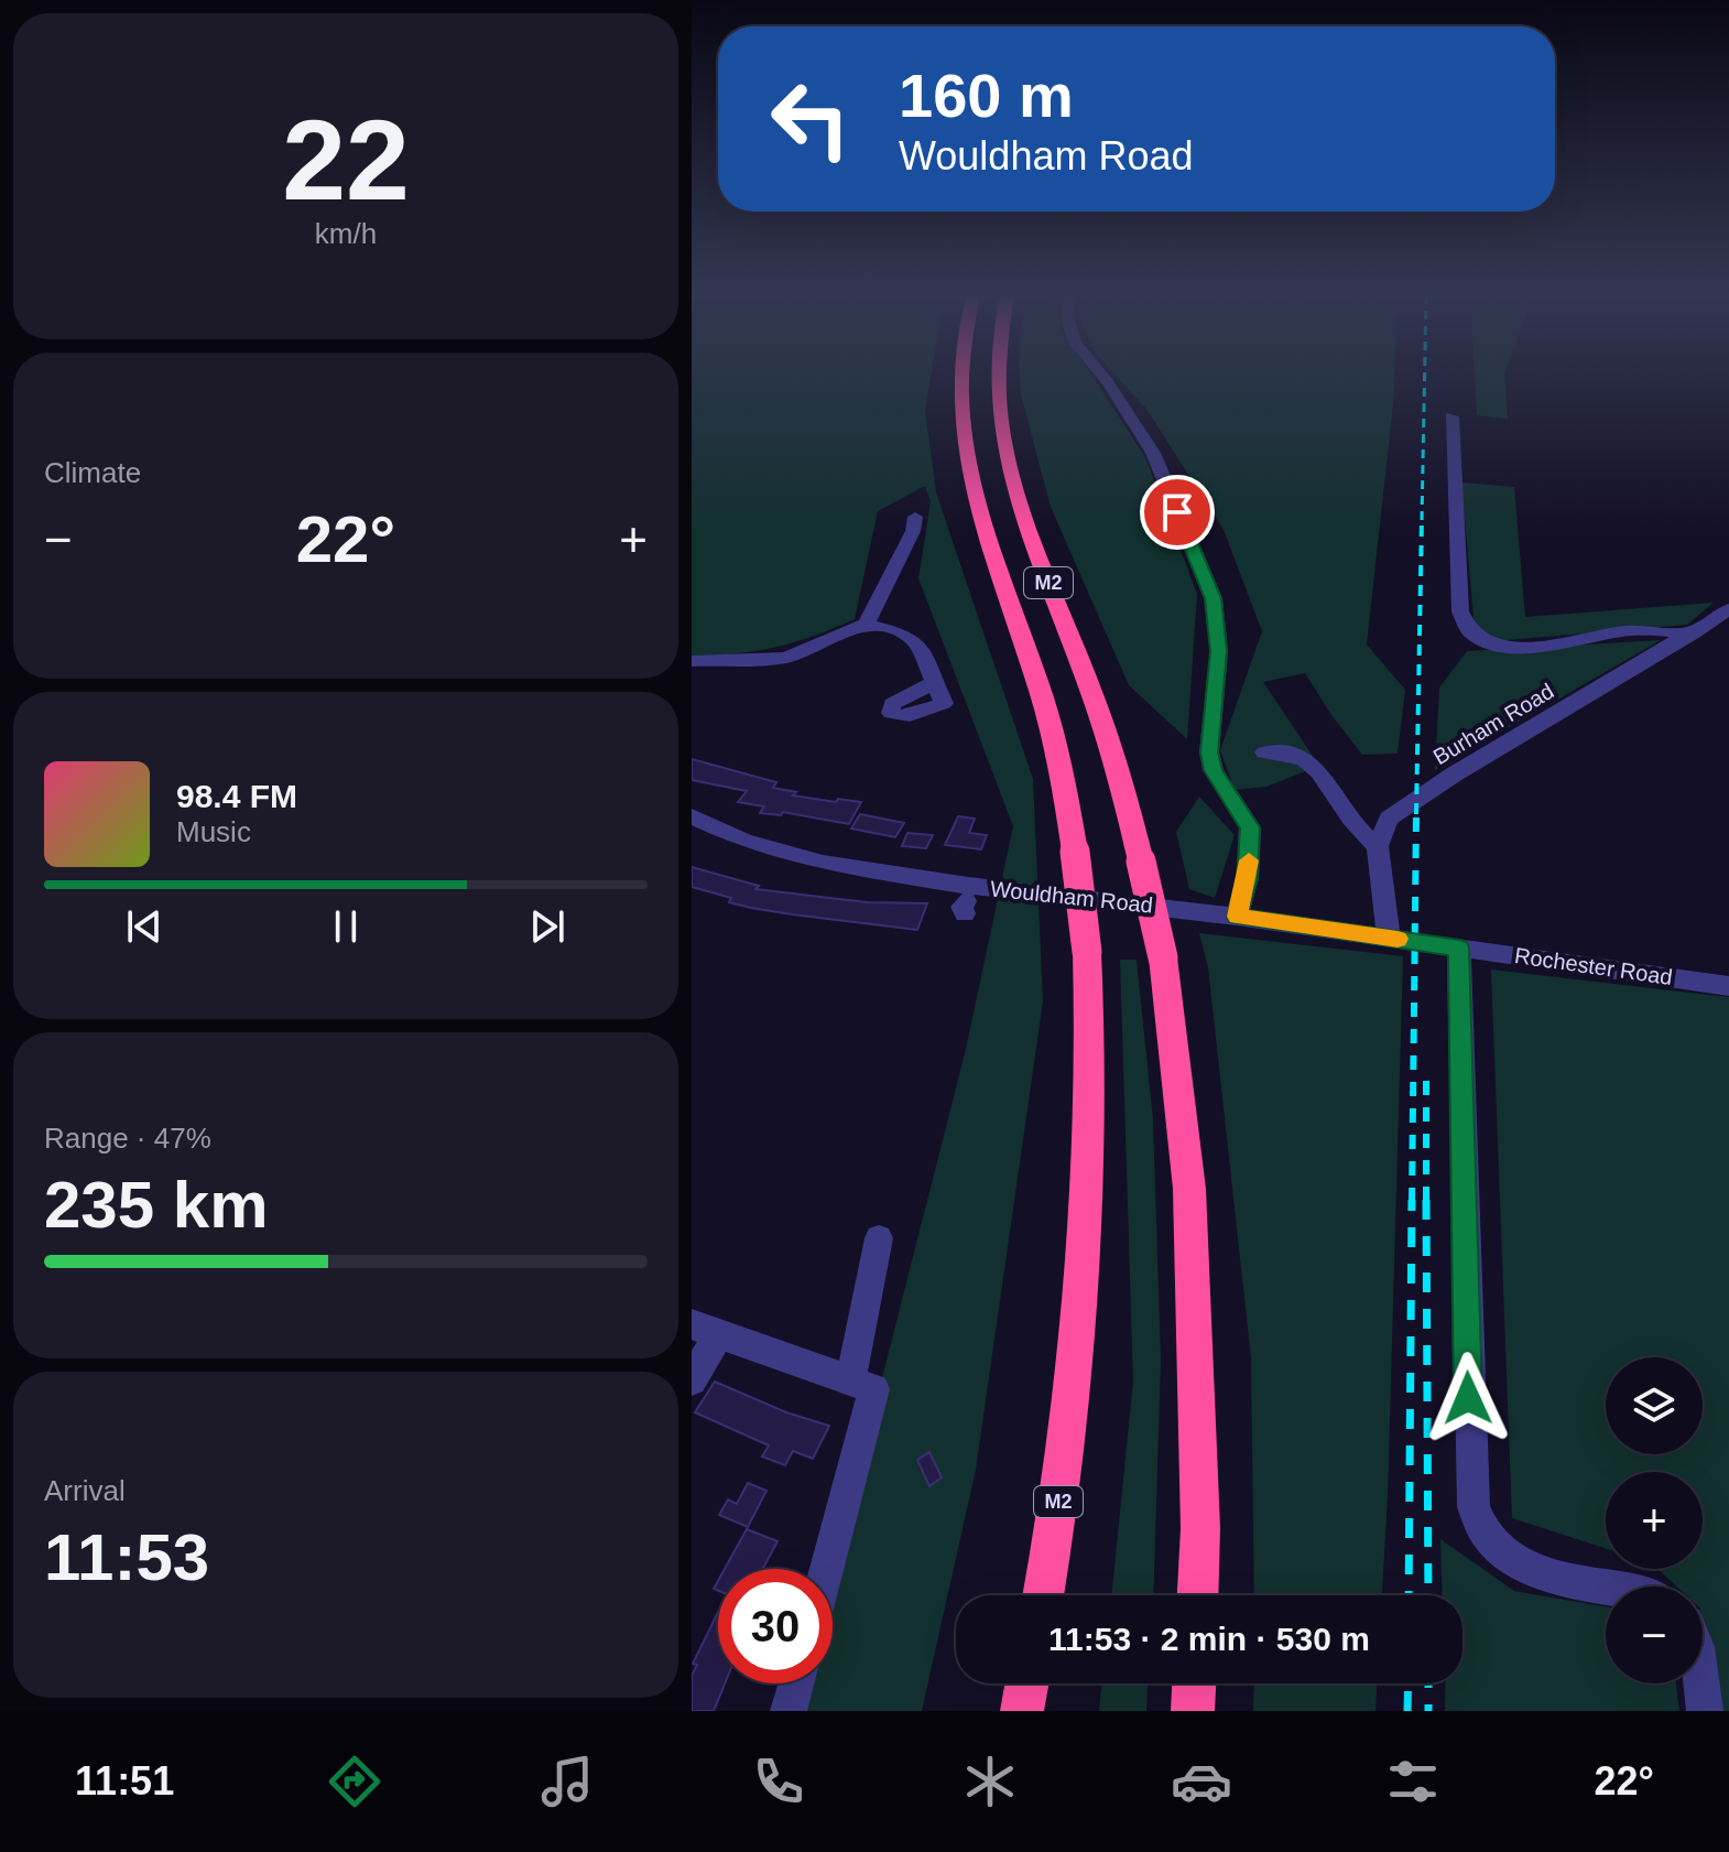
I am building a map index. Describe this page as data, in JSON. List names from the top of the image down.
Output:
{
  "streets": {
    "highway": ["M2"],
    "street": ["Burham Road", "Wouldham Road", "Rochester Road"]
  },
  "crossings": [
    ["Wouldham Road", "Rochester Road"]
  ],
  "page": {
    "tile": [
      ["22", "km/h"],
      "Climate",
      ["Range · 47%", "235 km"],
      ["Arrival", "11:53"]
    ],
    "turn": ["160 m", "Wouldham Road"],
    "heat": ["−", "22°", "+"],
    "song": ["98.4 FM", "Music"],
    "map_buttons": ["+", "−"],
    "limit": "30",
    "trip": "11:53 · 2 min · 530 m",
    "tabs": ["11:51", "22°"]
  }
}
